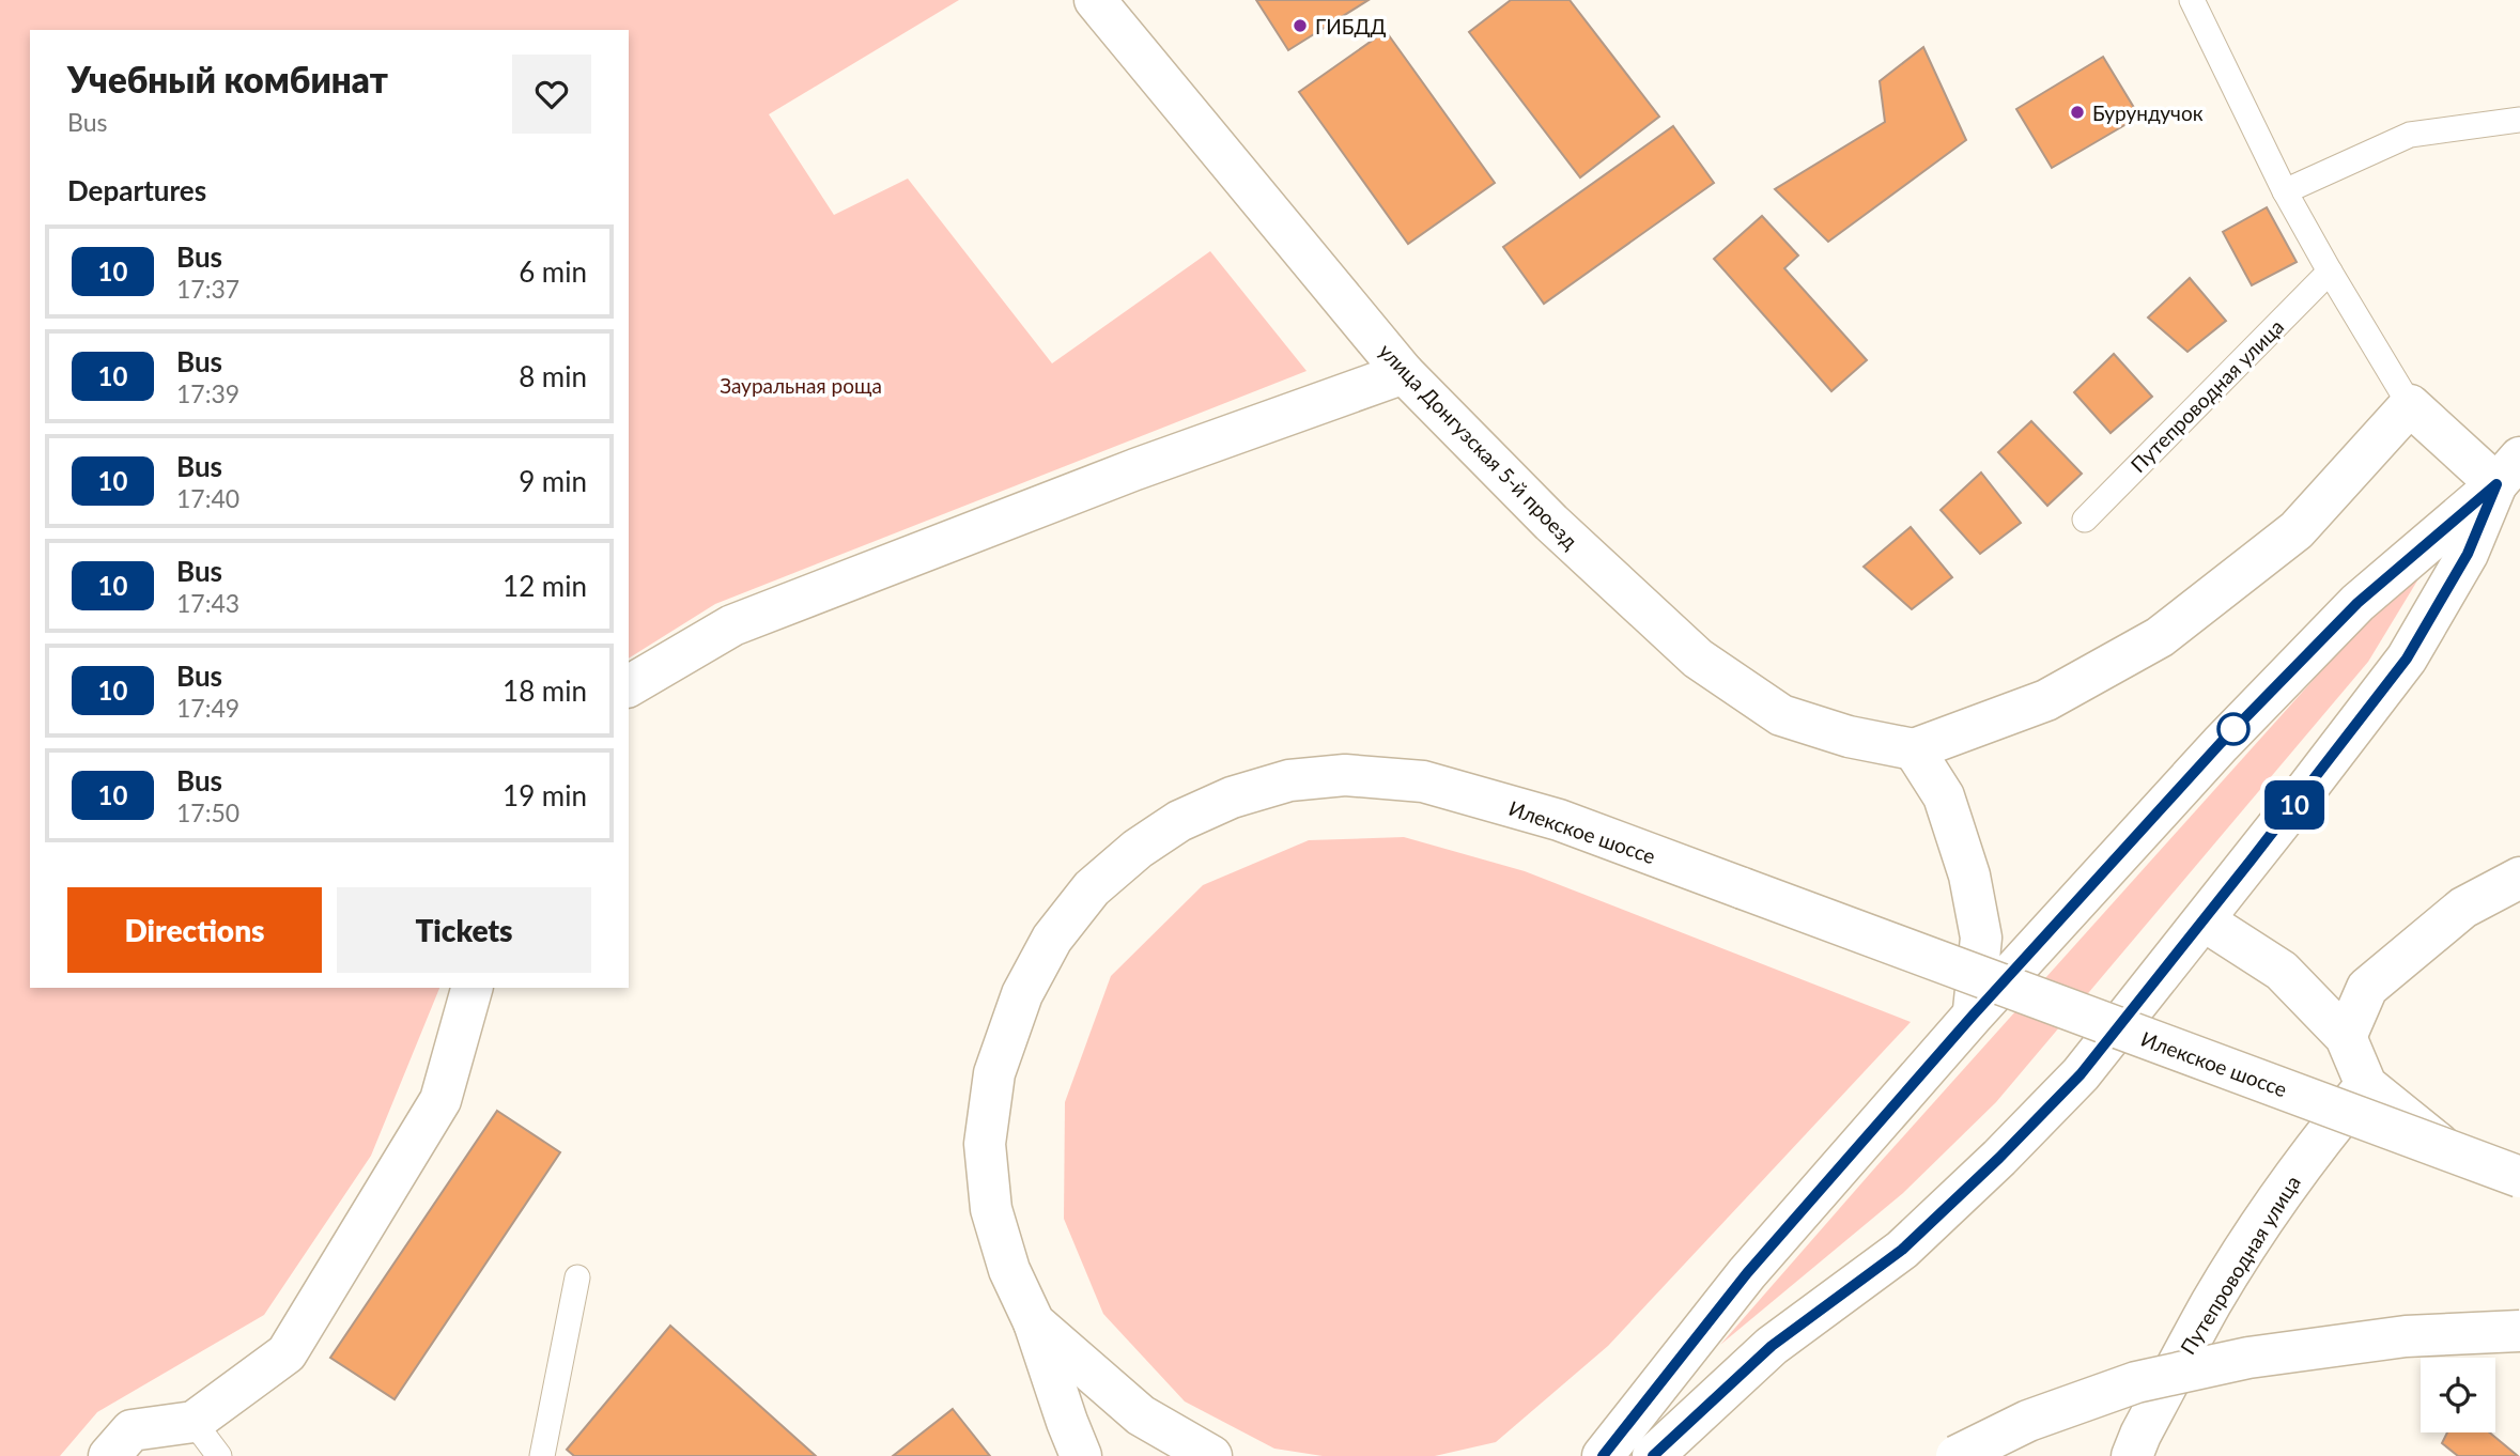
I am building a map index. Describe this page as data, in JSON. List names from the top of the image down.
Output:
{
  "streets": {
    "main road": ["Путепроводная улица", "улица Донгузская 5-й проезд", "Илекское шоссе"]
  },
  "parks": ["Зауральная роща"],
  "places": ["ГИБДД", "Бурундучок"],
  "lines": ["bus line 10"],
  "page": {
    "on_map": "10",
    "heading": [
      ["Учебный комбинат", "Bus"],
      "Departures"
    ],
    "list": [
      {
        "mark": "10",
        "name": "Bus",
        "note": "17:37",
        "value": "6 min"
      },
      {
        "mark": "10",
        "name": "Bus",
        "note": "17:39",
        "value": "8 min"
      },
      {
        "mark": "10",
        "name": "Bus",
        "note": "17:40",
        "value": "9 min"
      },
      {
        "mark": "10",
        "name": "Bus",
        "note": "17:43",
        "value": "12 min"
      },
      {
        "mark": "10",
        "name": "Bus",
        "note": "17:49",
        "value": "18 min"
      },
      {
        "mark": "10",
        "name": "Bus",
        "note": "17:50",
        "value": "19 min"
      }
    ],
    "buttons": ["Directions", "Tickets"]
  }
}
